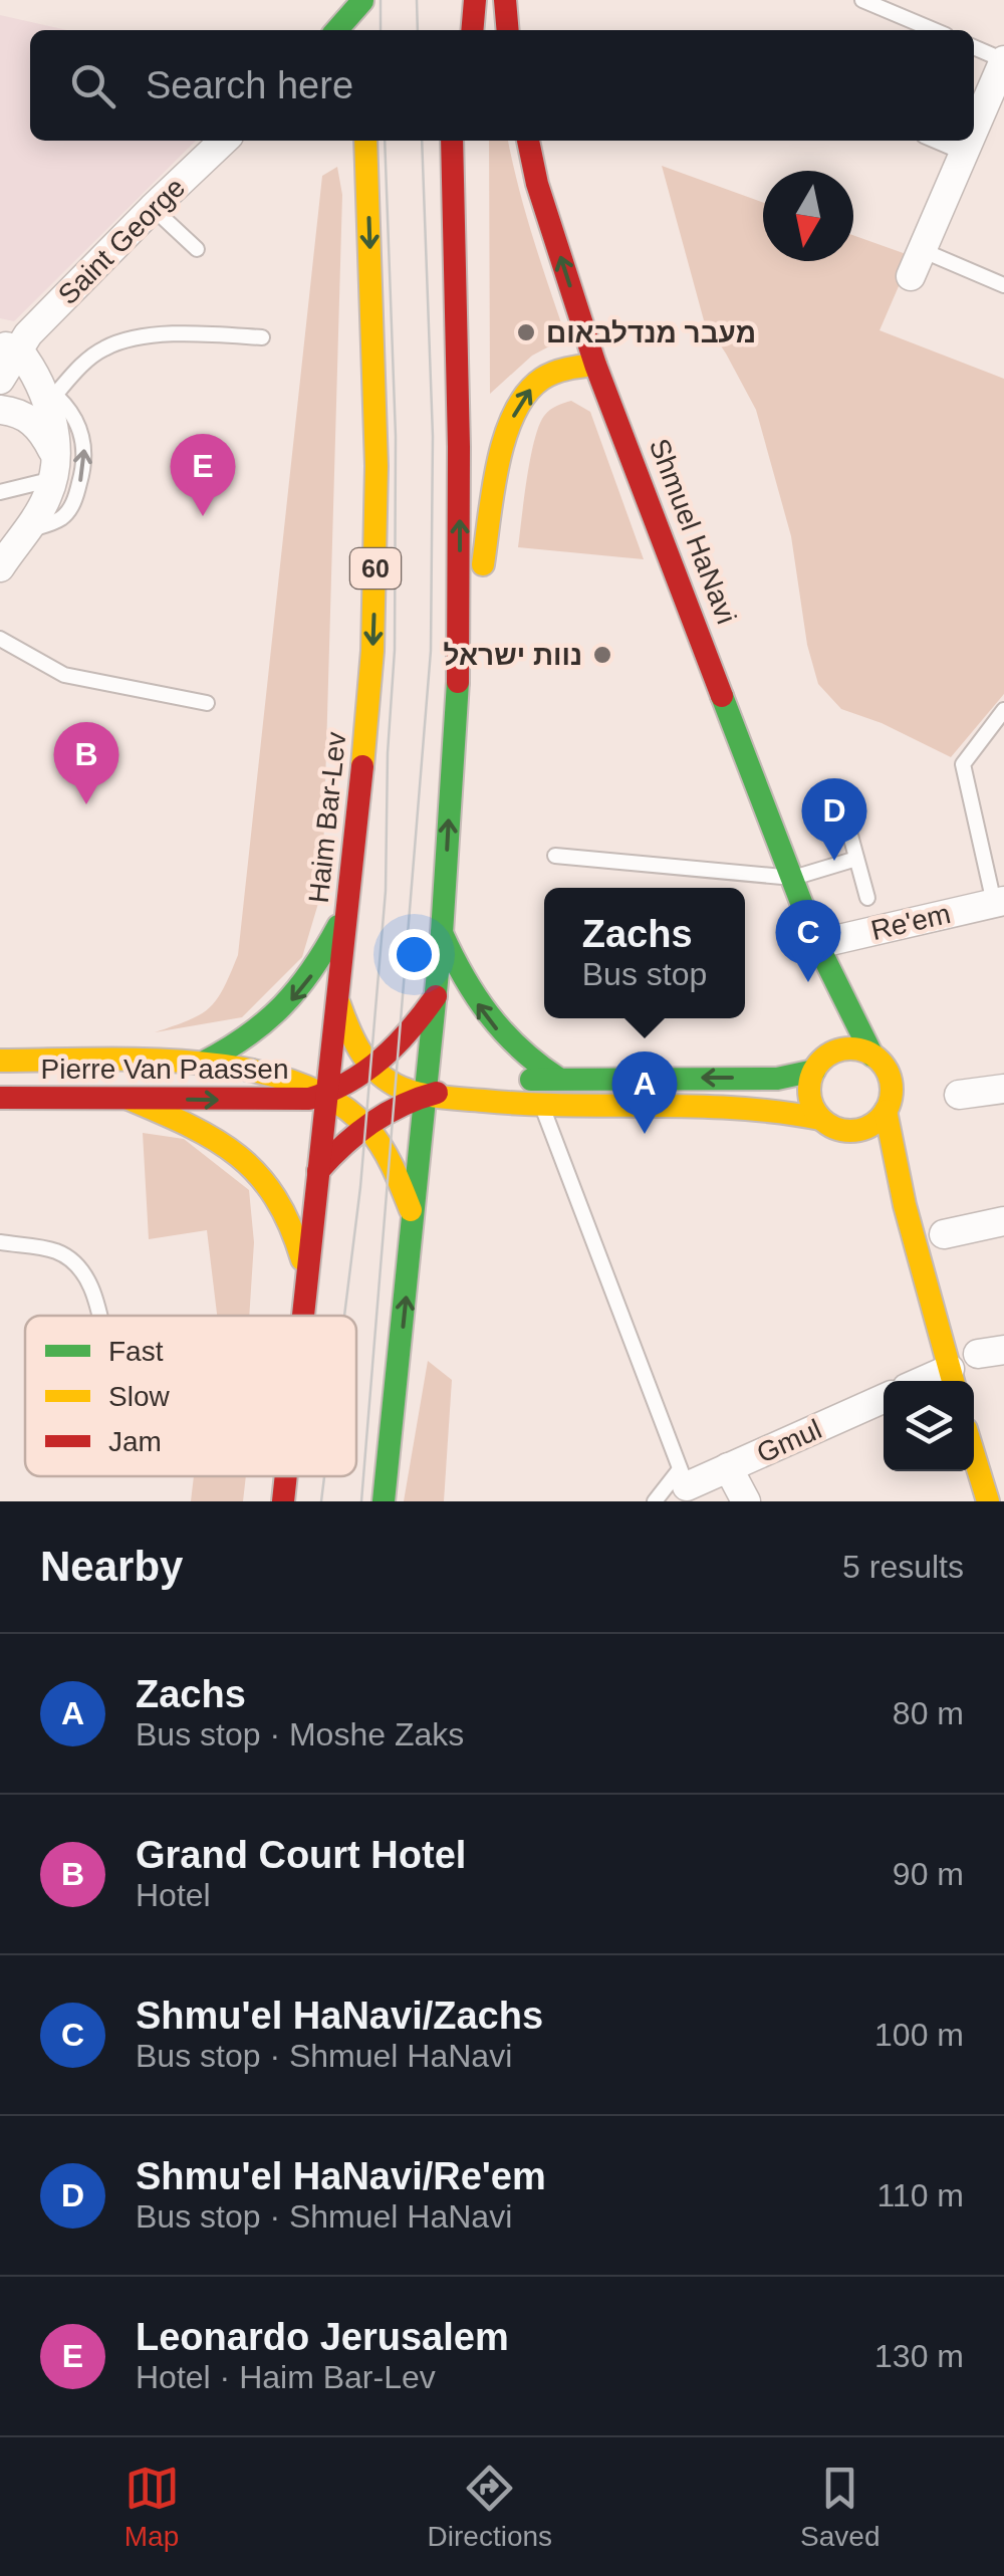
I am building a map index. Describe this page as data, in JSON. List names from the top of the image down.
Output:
{
  "streets": {
    "main road": [
      "Shmuel HaNavi",
      "60",
      "Haim Bar-Lev",
      "Pierre Van Paassen"
    ],
    "street": ["Saint George", "Re'em", "Gmul"]
  },
  "crossings": [
    ["Shmuel HaNavi", "Re'em"],
    ["Haim Bar-Lev", "Pierre Van Paassen"]
  ],
  "places": ["מעבר מנדלבאום", "נוות ישראל"],
  "legend": ["Fast", "Slow", "Jam"],
  "north": "bottom",
  "page": {
    "search": "Search here",
    "pins": [
      "E",
      "B",
      "D",
      "C",
      "A"
    ],
    "popup": ["Zachs", "Bus stop"],
    "heading": ["Nearby", "5 results"],
    "list": [
      {
        "mark": "A",
        "name": "Zachs",
        "note": "Bus stop · Moshe Zaks",
        "value": "80 m"
      },
      {
        "mark": "B",
        "name": "Grand Court Hotel",
        "note": "Hotel",
        "value": "90 m"
      },
      {
        "mark": "C",
        "name": "Shmu'el HaNavi/Zachs",
        "note": "Bus stop · Shmuel HaNavi",
        "value": "100 m"
      },
      {
        "mark": "D",
        "name": "Shmu'el HaNavi/Re'em",
        "note": "Bus stop · Shmuel HaNavi",
        "value": "110 m"
      },
      {
        "mark": "E",
        "name": "Leonardo Jerusalem",
        "note": "Hotel · Haim Bar-Lev",
        "value": "130 m"
      }
    ],
    "nav": ["Map", "Directions", "Saved"]
  }
}
